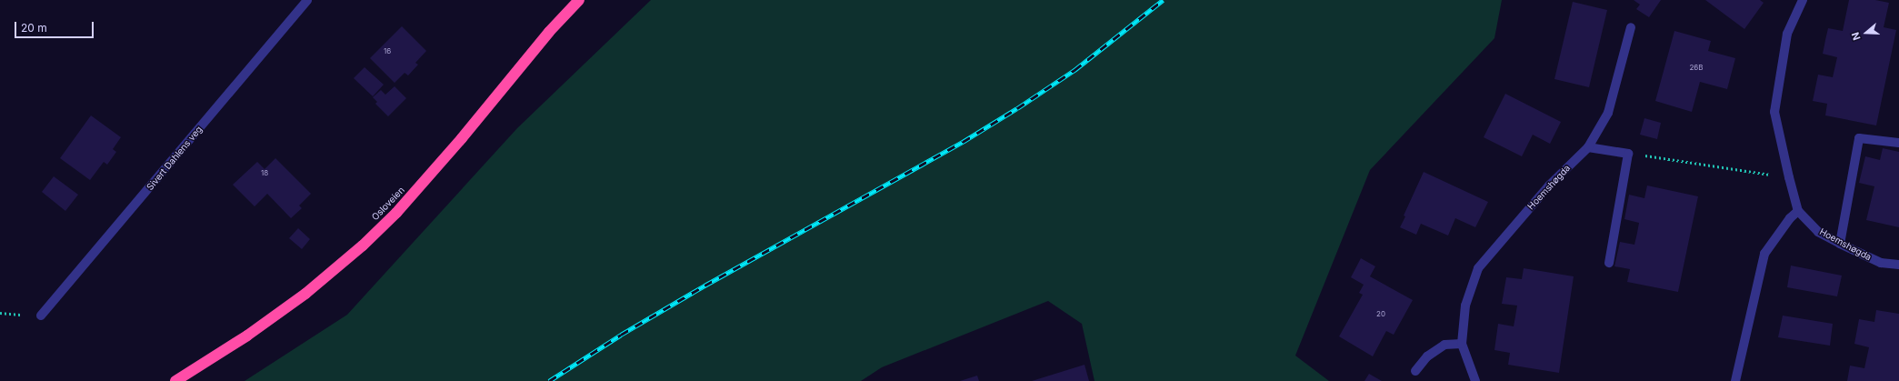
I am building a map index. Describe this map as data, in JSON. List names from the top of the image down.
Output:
{
  "streets": {
    "highway": ["Osloveien"],
    "street": ["Sivert Dahlens veg", "Hoemshøgda"]
  },
  "house_numbers": [
    "16",
    "26B",
    "18",
    "20"
  ],
  "scale_bar": "20 m",
  "north": "left"
}
